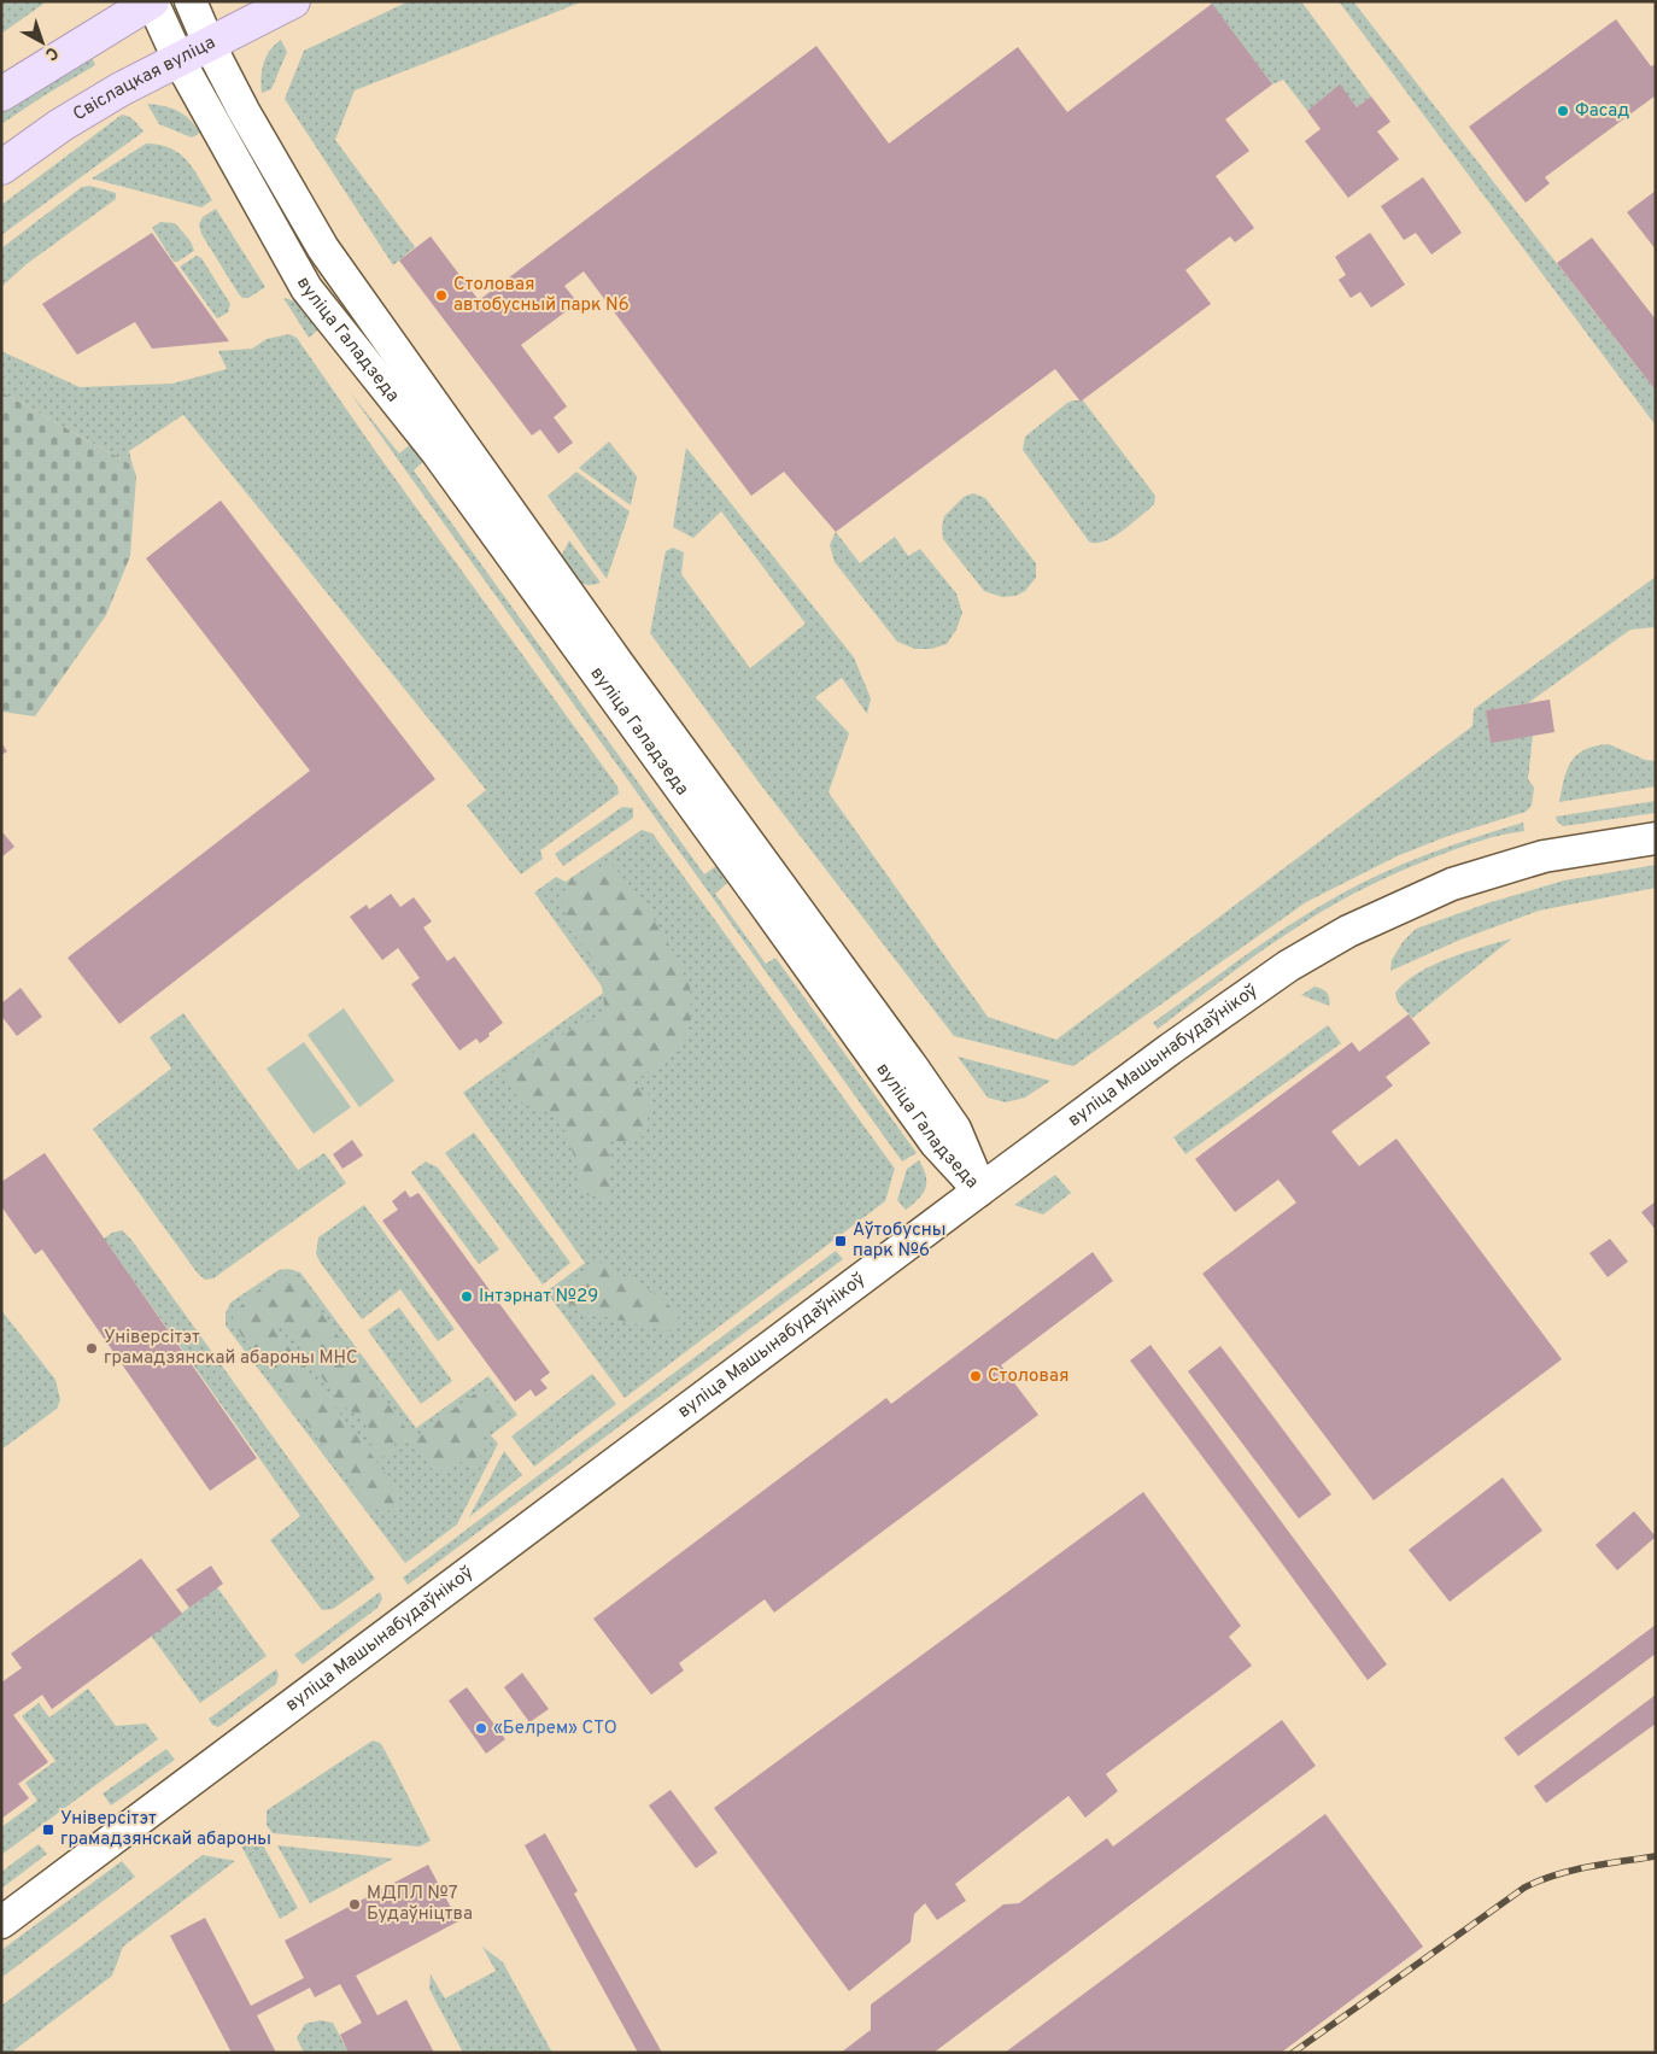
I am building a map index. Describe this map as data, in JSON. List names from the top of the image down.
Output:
{
  "streets": {
    "main road": ["Свіслацкая вуліца", "вуліца Галадзеда", "вуліца Машынабудаўнікоў"]
  },
  "crossings": [
    ["Свіслацкая вуліца", "вуліца Галадзеда"],
    ["вуліца Галадзеда", "вуліца Машынабудаўнікоў"]
  ],
  "places": {
    "other": [
      "Фасад",
      "Столовая автобусный парк N6",
      "Інтэрнат №29",
      "Універсітэт грамадзянскай абароны МНС",
      "Столовая",
      "«Белрем» СТО",
      "МДПЛ №7 Будаўніцтва"
    ],
    "transit": ["Аўтобусны парк №6", "Універсітэт грамадзянскай абароны"]
  },
  "north": "bottom right"
}
